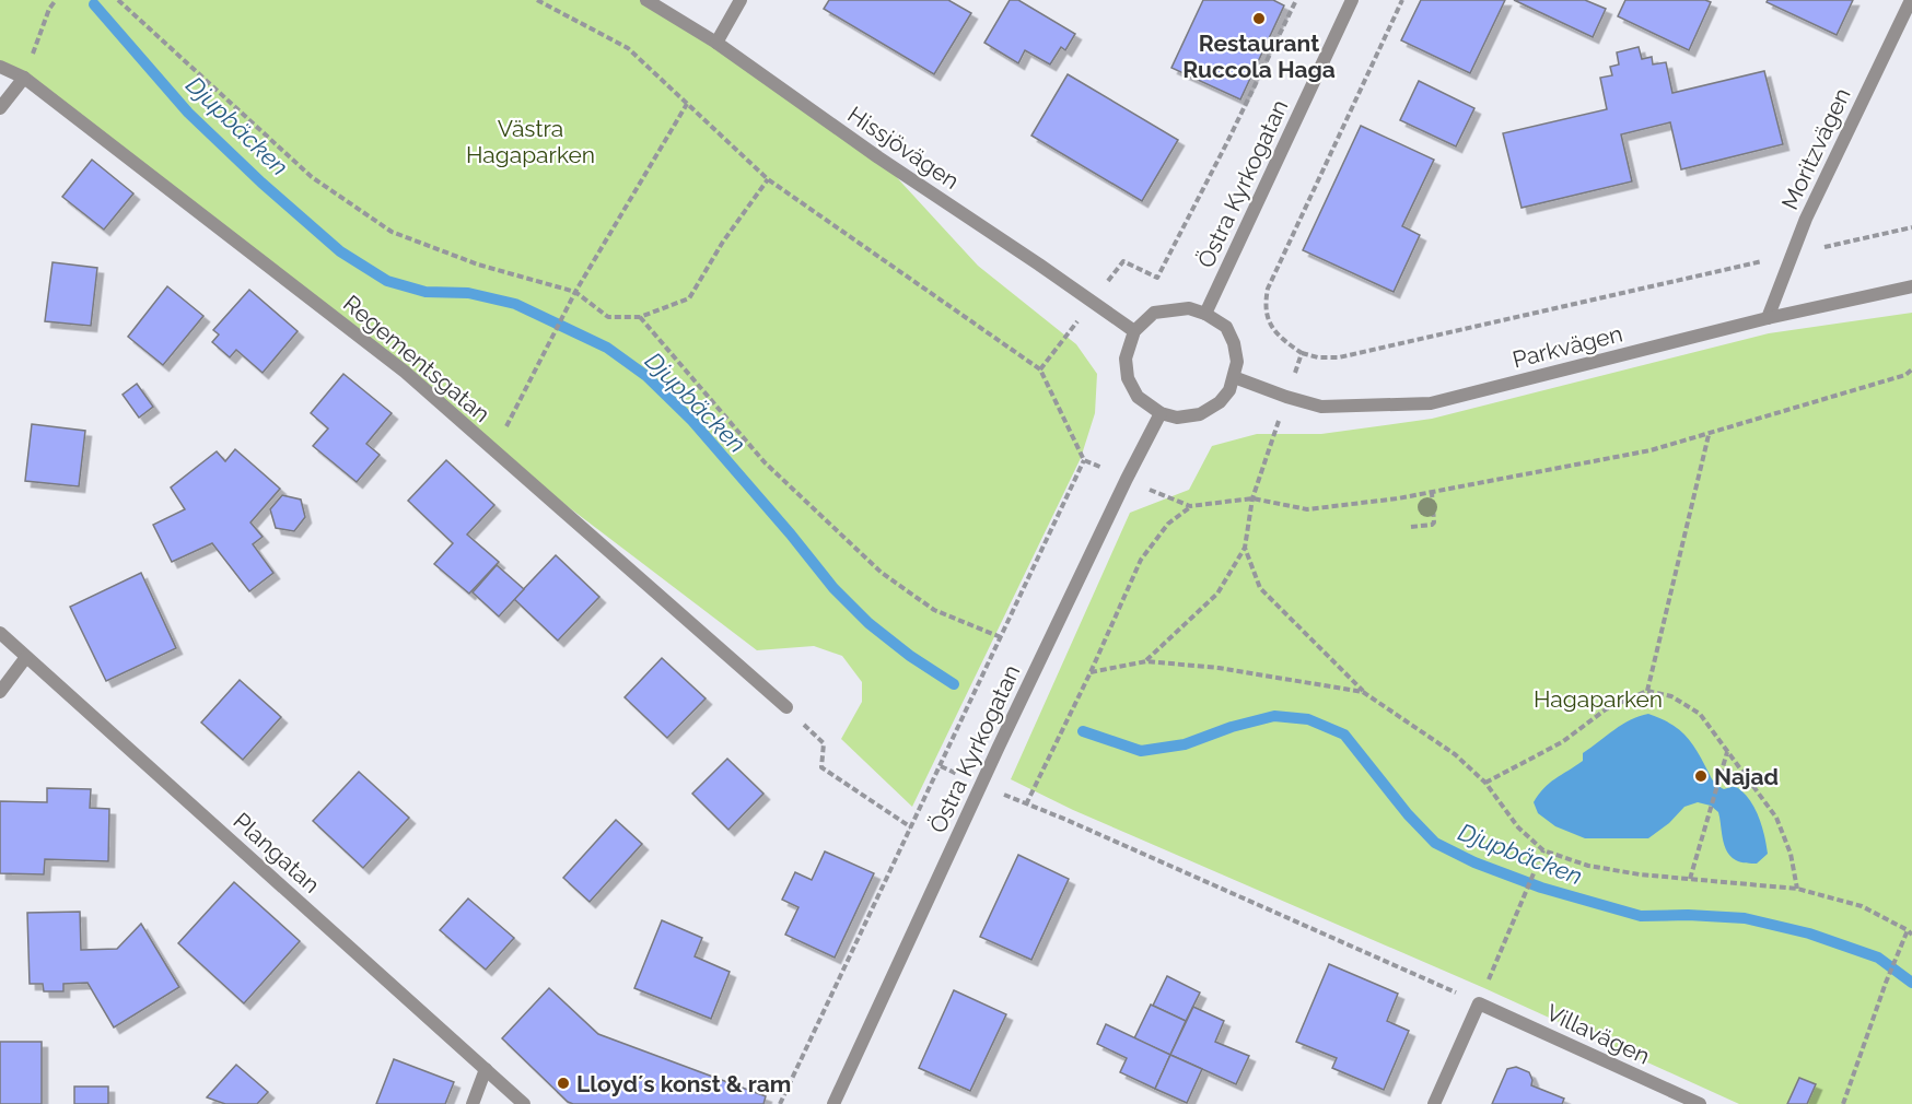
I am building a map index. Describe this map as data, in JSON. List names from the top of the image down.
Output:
{
  "streets": {
    "street": [
      "Hissjövägen",
      "Moritzvägen",
      "Östra Kyrkogatan",
      "Parkvägen",
      "Regementsgatan",
      "Plangatan",
      "Villavägen"
    ]
  },
  "crossings": [
    ["Hissjövägen", "Östra Kyrkogatan"],
    ["Hissjövägen", "Parkvägen"],
    ["Moritzvägen", "Parkvägen"],
    ["Östra Kyrkogatan", "Parkvägen"]
  ],
  "water": ["Djupbäcken"],
  "parks": ["Västra Hagaparken", "Hagaparken"],
  "places": ["Restaurant Ruccola Haga", "Najad", "Lloyd´s konst & ram"]
}
